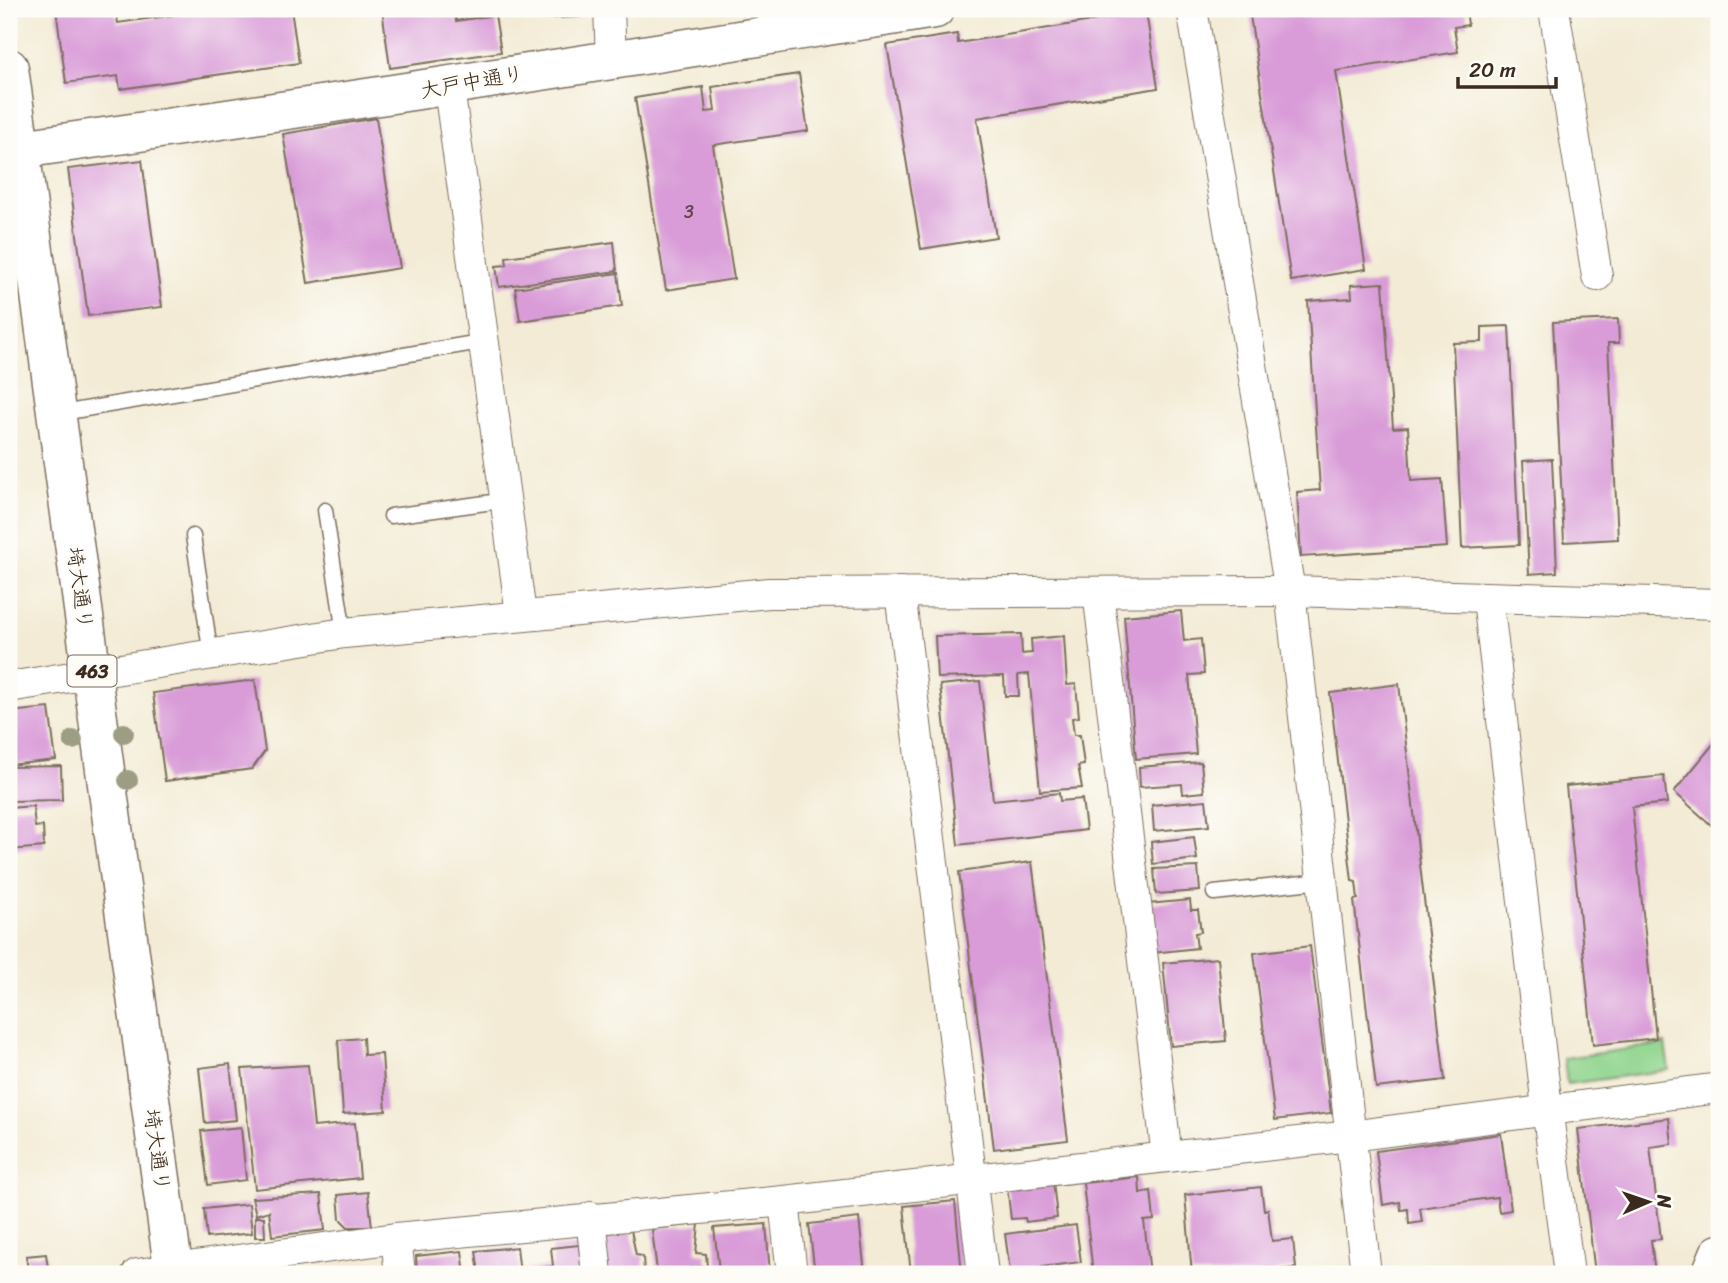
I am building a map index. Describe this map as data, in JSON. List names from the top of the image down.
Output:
{
  "streets": {
    "main road": ["大戸中通り", "埼大通り", "463"]
  },
  "crossings": [
    ["大戸中通り", "埼大通り"]
  ],
  "house_numbers": ["3"],
  "scale_bar": "20 m",
  "north": "right"
}
